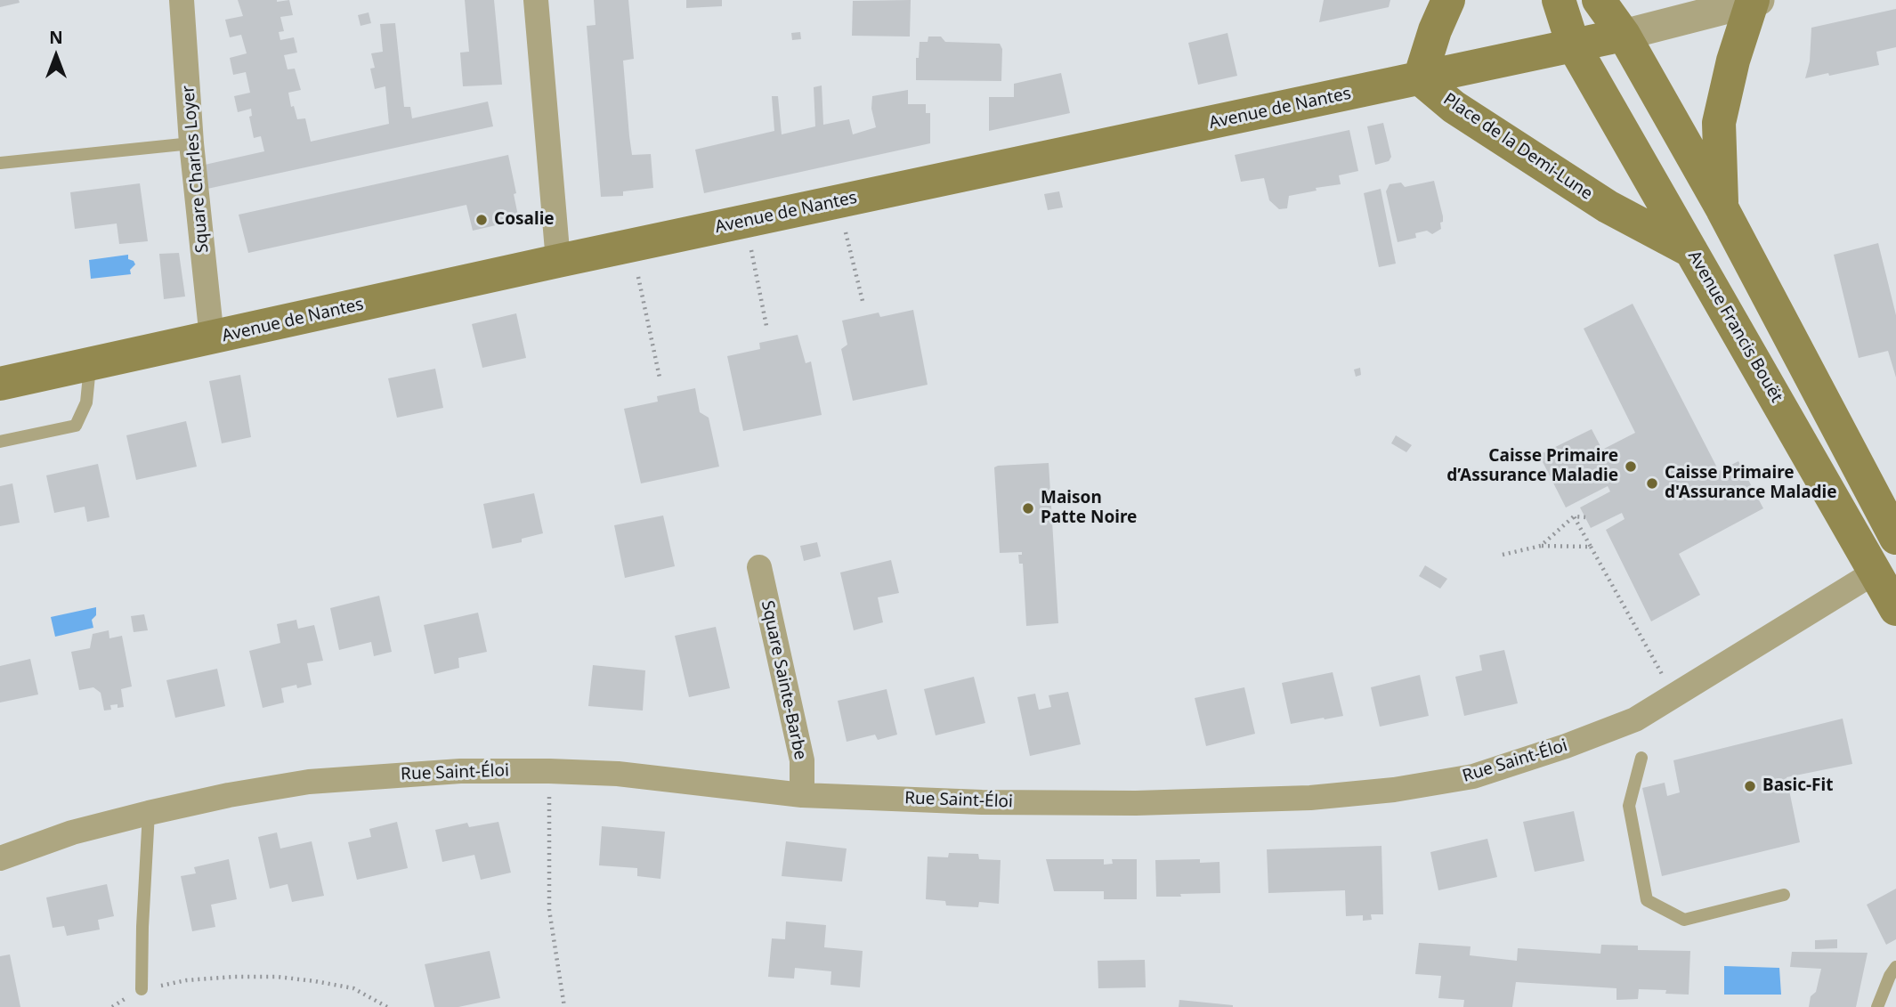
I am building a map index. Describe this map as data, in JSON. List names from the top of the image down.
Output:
{
  "streets": {
    "main road": ["Avenue de Nantes", "Place de la Demi-Lune", "Avenue Francis Bouët"],
    "street": ["Square Charles Loyer", "Square Sainte-Barbe", "Rue Saint-Éloi"]
  },
  "crossings": [
    ["Avenue de Nantes", "Place de la Demi-Lune"],
    ["Avenue de Nantes", "Square Charles Loyer"],
    ["Avenue de Nantes", "Avenue Francis Bouët"],
    ["Place de la Demi-Lune", "Avenue Francis Bouët"],
    ["Avenue Francis Bouët", "Rue Saint-Éloi"],
    ["Square Sainte-Barbe", "Rue Saint-Éloi"]
  ],
  "places": [
    "Cosalie",
    "Caisse Primaire d’Assurance Maladie",
    "Caisse Primaire d'Assurance Maladie",
    "Maison Patte Noire",
    "Basic-Fit"
  ],
  "north": "top"
}
